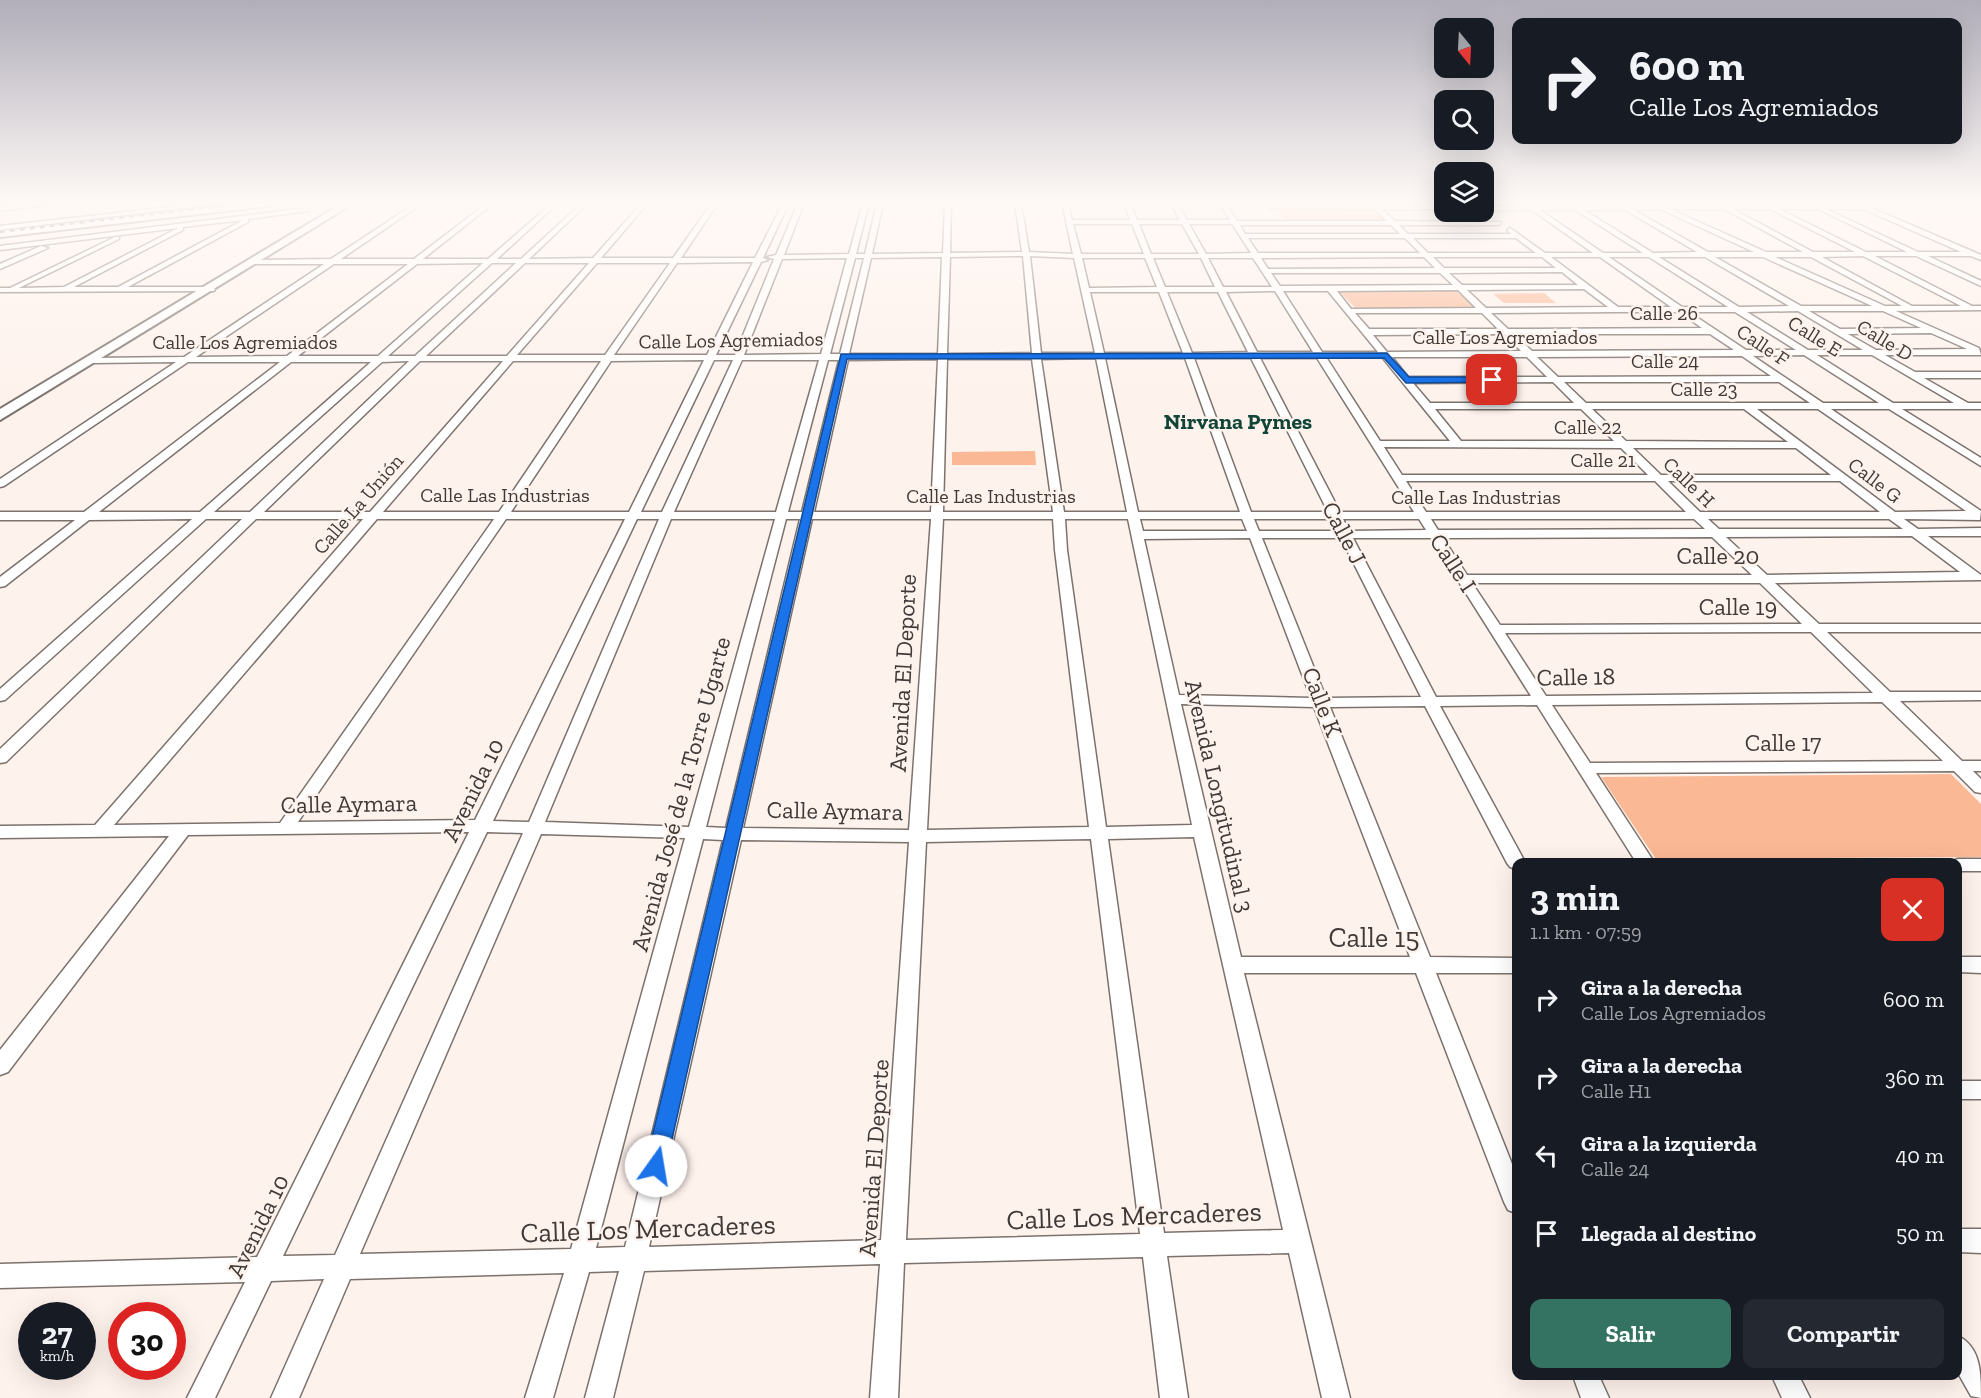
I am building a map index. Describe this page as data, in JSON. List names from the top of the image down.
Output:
{
  "streets": {
    "street": [
      "Calle 26",
      "Calle E",
      "Calle Los Agremiados",
      "Calle D",
      "Calle F",
      "Calle 24",
      "Calle 23",
      "Calle 22",
      "Calle 21",
      "Calle G",
      "Calle H",
      "Calle Las Industrias",
      "Calle La Unión",
      "Calle J",
      "Calle 20",
      "Calle I",
      "Calle 19",
      "Avenida El Deporte",
      "Calle 18",
      "Calle K",
      "Calle 17",
      "Avenida 10",
      "Avenida José de la Torre Ugarte",
      "Avenida Longitudinal 3",
      "Calle Aymara",
      "Calle 15",
      "Calle Los Mercaderes"
    ]
  },
  "crossings": [
    ["Calle 26", "Calle F"],
    ["Calle 26", "Calle H"],
    ["Calle E", "Calle Los Agremiados"],
    ["Calle E", "Calle 23"],
    ["Calle Los Agremiados", "Calle D"],
    ["Calle Los Agremiados", "Calle F"],
    ["Calle Los Agremiados", "Calle H"],
    ["Calle Los Agremiados", "Calle La Unión"],
    ["Calle Los Agremiados", "Calle J"],
    ["Calle Los Agremiados", "Calle I"],
    ["Calle Los Agremiados", "Avenida El Deporte"],
    ["Calle Los Agremiados", "Calle K"],
    ["Calle Los Agremiados", "Avenida 10"],
    ["Calle Los Agremiados", "Avenida José de la Torre Ugarte"],
    ["Calle Los Agremiados", "Avenida Longitudinal 3"],
    ["Calle D", "Calle 23"],
    ["Calle F", "Calle 24"],
    ["Calle F", "Calle 23"],
    ["Calle F", "Calle Las Industrias"],
    ["Calle 24", "Calle H"],
    ["Calle 23", "Calle G"],
    ["Calle 23", "Calle H"],
    ["Calle 22", "Calle G"],
    ["Calle 22", "Calle H"],
    ["Calle 22", "Calle I"],
    ["Calle 21", "Calle G"],
    ["Calle 21", "Calle H"],
    ["Calle 21", "Calle I"],
    ["Calle G", "Calle Las Industrias"],
    ["Calle G", "Calle 20"],
    ["Calle H", "Calle Las Industrias"],
    ["Calle H", "Calle 20"],
    ["Calle H", "Calle 19"],
    ["Calle H", "Calle 18"],
    ["Calle H", "Calle 17"],
    ["Calle Las Industrias", "Calle La Unión"],
    ["Calle Las Industrias", "Calle J"],
    ["Calle Las Industrias", "Calle I"],
    ["Calle Las Industrias", "Avenida El Deporte"],
    ["Calle Las Industrias", "Calle K"],
    ["Calle Las Industrias", "Avenida 10"],
    ["Calle Las Industrias", "Avenida José de la Torre Ugarte"],
    ["Calle Las Industrias", "Avenida Longitudinal 3"],
    ["Calle La Unión", "Calle Aymara"],
    ["Calle J", "Calle 18"],
    ["Calle 20", "Calle I"],
    ["Calle I", "Calle 19"],
    ["Calle I", "Calle 18"],
    ["Calle I", "Calle 17"],
    ["Avenida El Deporte", "Calle Aymara"],
    ["Avenida El Deporte", "Calle Los Mercaderes"],
    ["Calle 18", "Calle K"],
    ["Calle 18", "Avenida Longitudinal 3"],
    ["Calle K", "Calle 15"],
    ["Avenida 10", "Calle Aymara"],
    ["Avenida 10", "Calle Los Mercaderes"],
    ["Avenida José de la Torre Ugarte", "Calle Aymara"],
    ["Avenida José de la Torre Ugarte", "Calle Los Mercaderes"],
    ["Avenida Longitudinal 3", "Calle Aymara"],
    ["Avenida Longitudinal 3", "Calle 15"],
    ["Avenida Longitudinal 3", "Calle Los Mercaderes"]
  ],
  "districts": ["Nirvana Pymes"],
  "north": "bottom",
  "page": {
    "turn": ["600 m", "Calle Los Agremiados"],
    "heading": ["3 min", "1.1 km · 07:59"],
    "list": [
      {
        "name": "Gira a la derecha",
        "note": "Calle Los Agremiados",
        "value": "600 m"
      },
      {
        "name": "Gira a la derecha",
        "note": "Calle H1",
        "value": "360 m"
      },
      {
        "name": "Gira a la izquierda",
        "note": "Calle 24",
        "value": "40 m"
      },
      {
        "name": "Llegada al destino",
        "value": "50 m"
      }
    ],
    "buttons": ["Salir", "Compartir"],
    "speed": "27 km/h",
    "limit": "30"
  }
}
